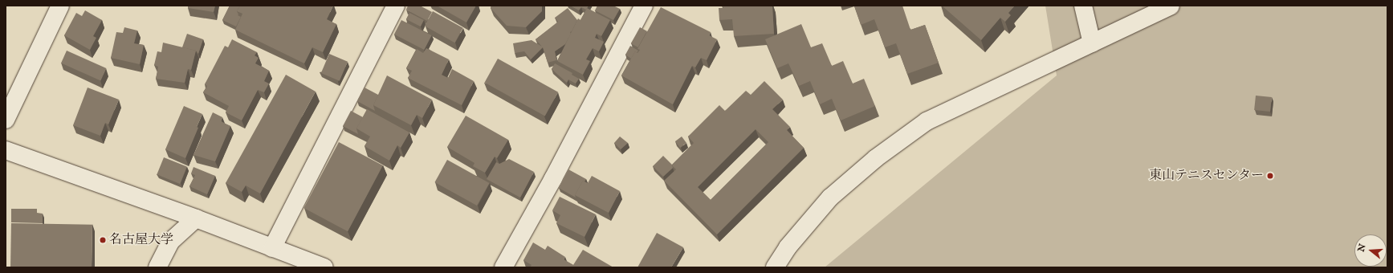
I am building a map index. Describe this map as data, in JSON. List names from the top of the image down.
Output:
{
  "places": ["東山テニスセンター", "名古屋大学"],
  "north": "left"
}
